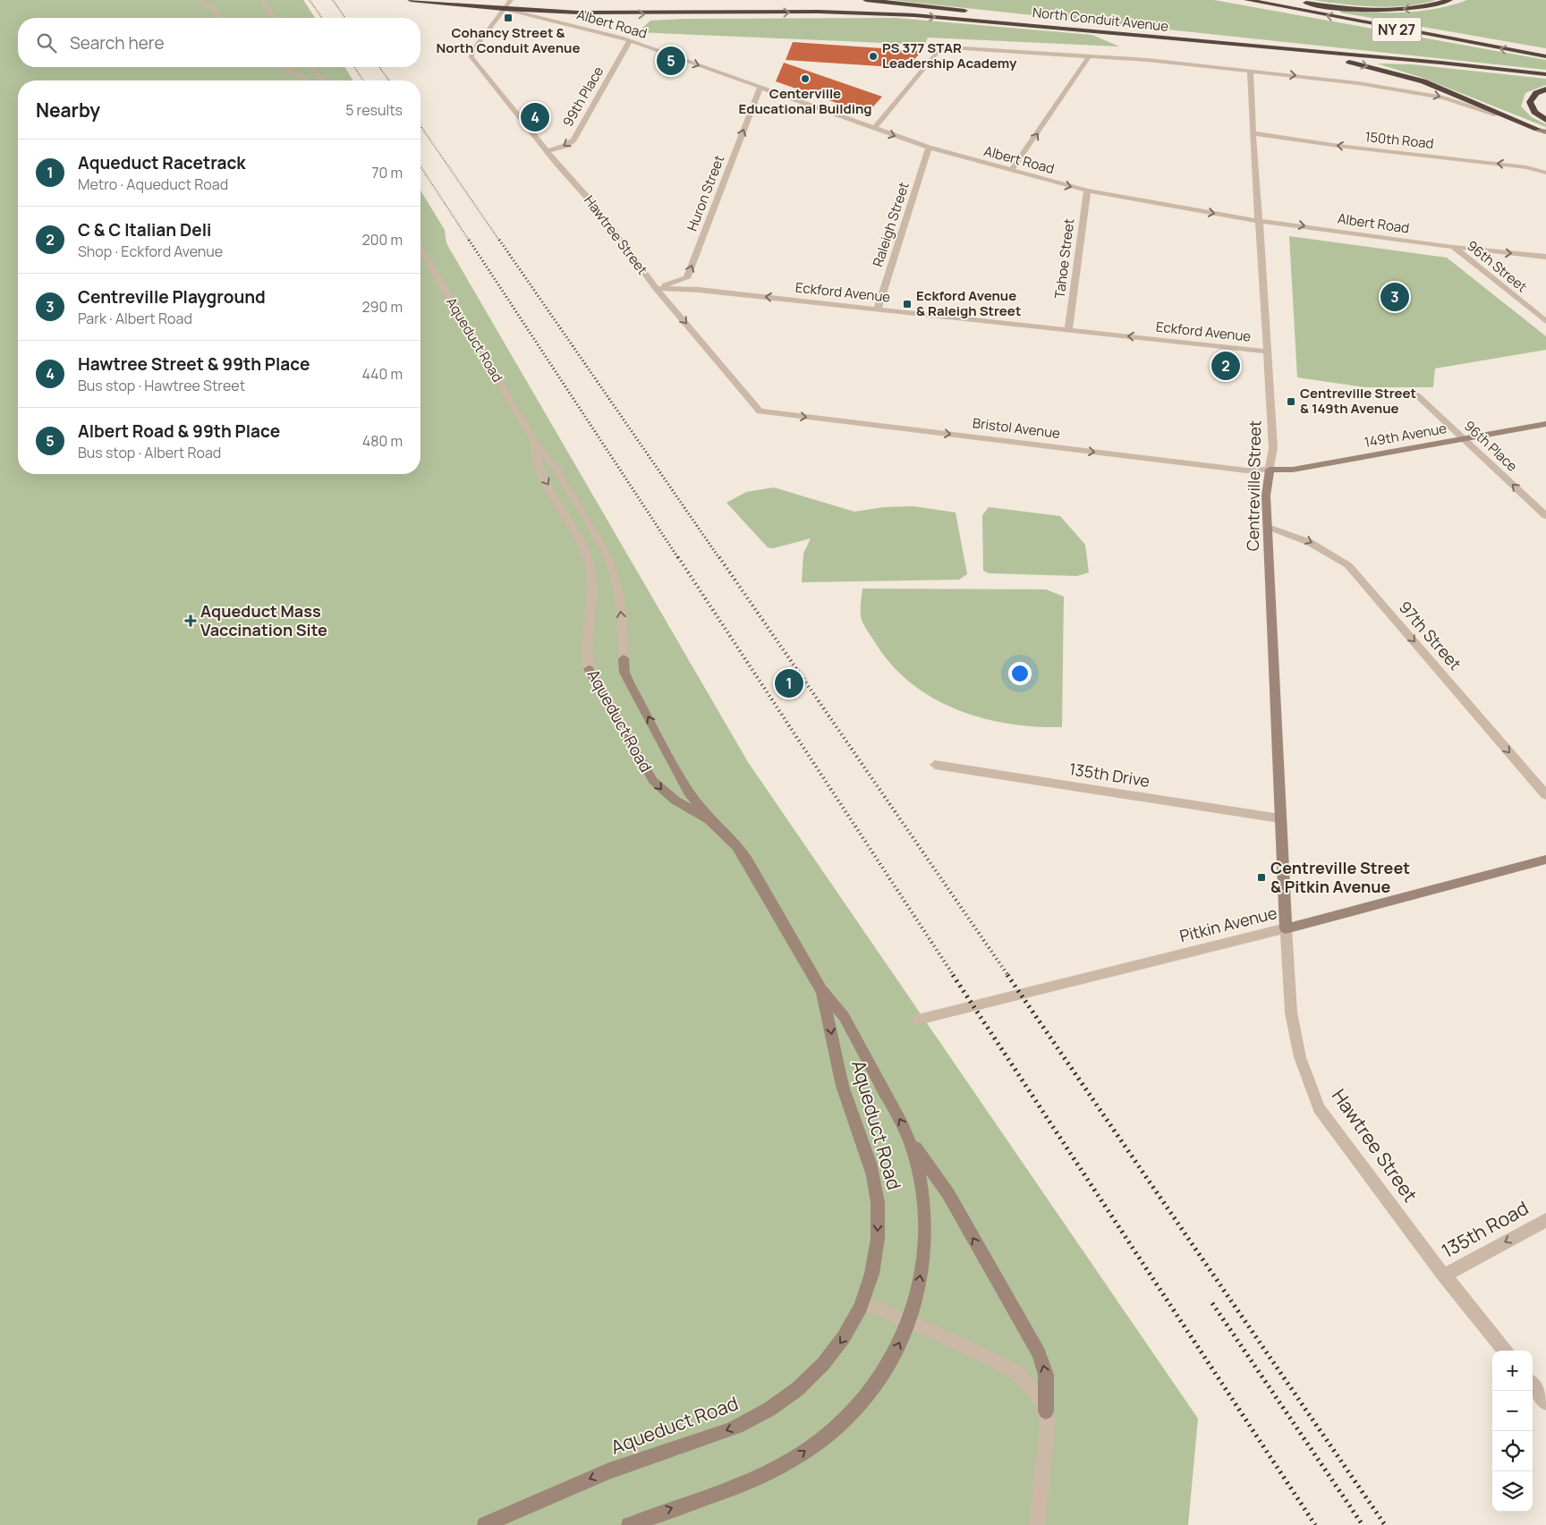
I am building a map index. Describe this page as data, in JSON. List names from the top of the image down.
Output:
{
  "streets": {
    "highway": ["North Conduit Avenue", "NY 27"],
    "street": [
      "Albert Road",
      "99th Place",
      "150th Road",
      "Huron Street",
      "Raleigh Street",
      "Hawtree Street",
      "Tahoe Street",
      "96th Street",
      "Eckford Avenue",
      "Aqueduct Road",
      "Bristol Avenue",
      "149th Avenue",
      "96th Place",
      "Centreville Street",
      "97th Street",
      "135th Drive",
      "Pitkin Avenue",
      "135th Road"
    ]
  },
  "crossings": [
    ["North Conduit Avenue", "Albert Road"],
    ["North Conduit Avenue", "Hawtree Street"],
    ["Albert Road", "99th Place"],
    ["Albert Road", "Huron Street"],
    ["Albert Road", "Raleigh Street"],
    ["Albert Road", "Hawtree Street"],
    ["Albert Road", "Tahoe Street"],
    ["Albert Road", "96th Street"],
    ["Albert Road", "Centreville Street"],
    ["99th Place", "Hawtree Street"],
    ["150th Road", "Centreville Street"],
    ["Huron Street", "Hawtree Street"],
    ["Huron Street", "Eckford Avenue"],
    ["Raleigh Street", "Eckford Avenue"],
    ["Hawtree Street", "Eckford Avenue"],
    ["Hawtree Street", "Bristol Avenue"],
    ["Hawtree Street", "Centreville Street"],
    ["Hawtree Street", "Pitkin Avenue"],
    ["Hawtree Street", "135th Road"],
    ["Tahoe Street", "Eckford Avenue"],
    ["Eckford Avenue", "Centreville Street"],
    ["Bristol Avenue", "149th Avenue"],
    ["Bristol Avenue", "Centreville Street"],
    ["149th Avenue", "96th Place"],
    ["149th Avenue", "Centreville Street"],
    ["Centreville Street", "97th Street"],
    ["Centreville Street", "135th Drive"],
    ["Centreville Street", "Pitkin Avenue"]
  ],
  "one_way": [
    "Albert Road",
    "99th Place",
    "Huron Street",
    "Eckford Avenue",
    "Bristol Avenue",
    "96th Place",
    "97th Street",
    "135th Road"
  ],
  "places": {
    "transit": [
      "Cohancy Street & North Conduit Avenue",
      "Eckford Avenue & Raleigh Street",
      "Centreville Street & 149th Avenue",
      "Centreville Street & Pitkin Avenue"
    ],
    "other": ["PS 377 STAR Leadership Academy", "Centerville Educational Building"],
    "health": ["Aqueduct Mass Vaccination Site"]
  },
  "page": {
    "search": "Search here",
    "pins": [
      "5",
      "4",
      "3",
      "2",
      "1"
    ],
    "heading": ["Nearby", "5 results"],
    "list": [
      {
        "mark": "1",
        "name": "Aqueduct Racetrack",
        "note": "Metro · Aqueduct Road",
        "value": "70 m"
      },
      {
        "mark": "2",
        "name": "C & C Italian Deli",
        "note": "Shop · Eckford Avenue",
        "value": "200 m"
      },
      {
        "mark": "3",
        "name": "Centreville Playground",
        "note": "Park · Albert Road",
        "value": "290 m"
      },
      {
        "mark": "4",
        "name": "Hawtree Street & 99th Place",
        "note": "Bus stop · Hawtree Street",
        "value": "440 m"
      },
      {
        "mark": "5",
        "name": "Albert Road & 99th Place",
        "note": "Bus stop · Albert Road",
        "value": "480 m"
      }
    ],
    "map_buttons": ["+", "−"]
  }
}
